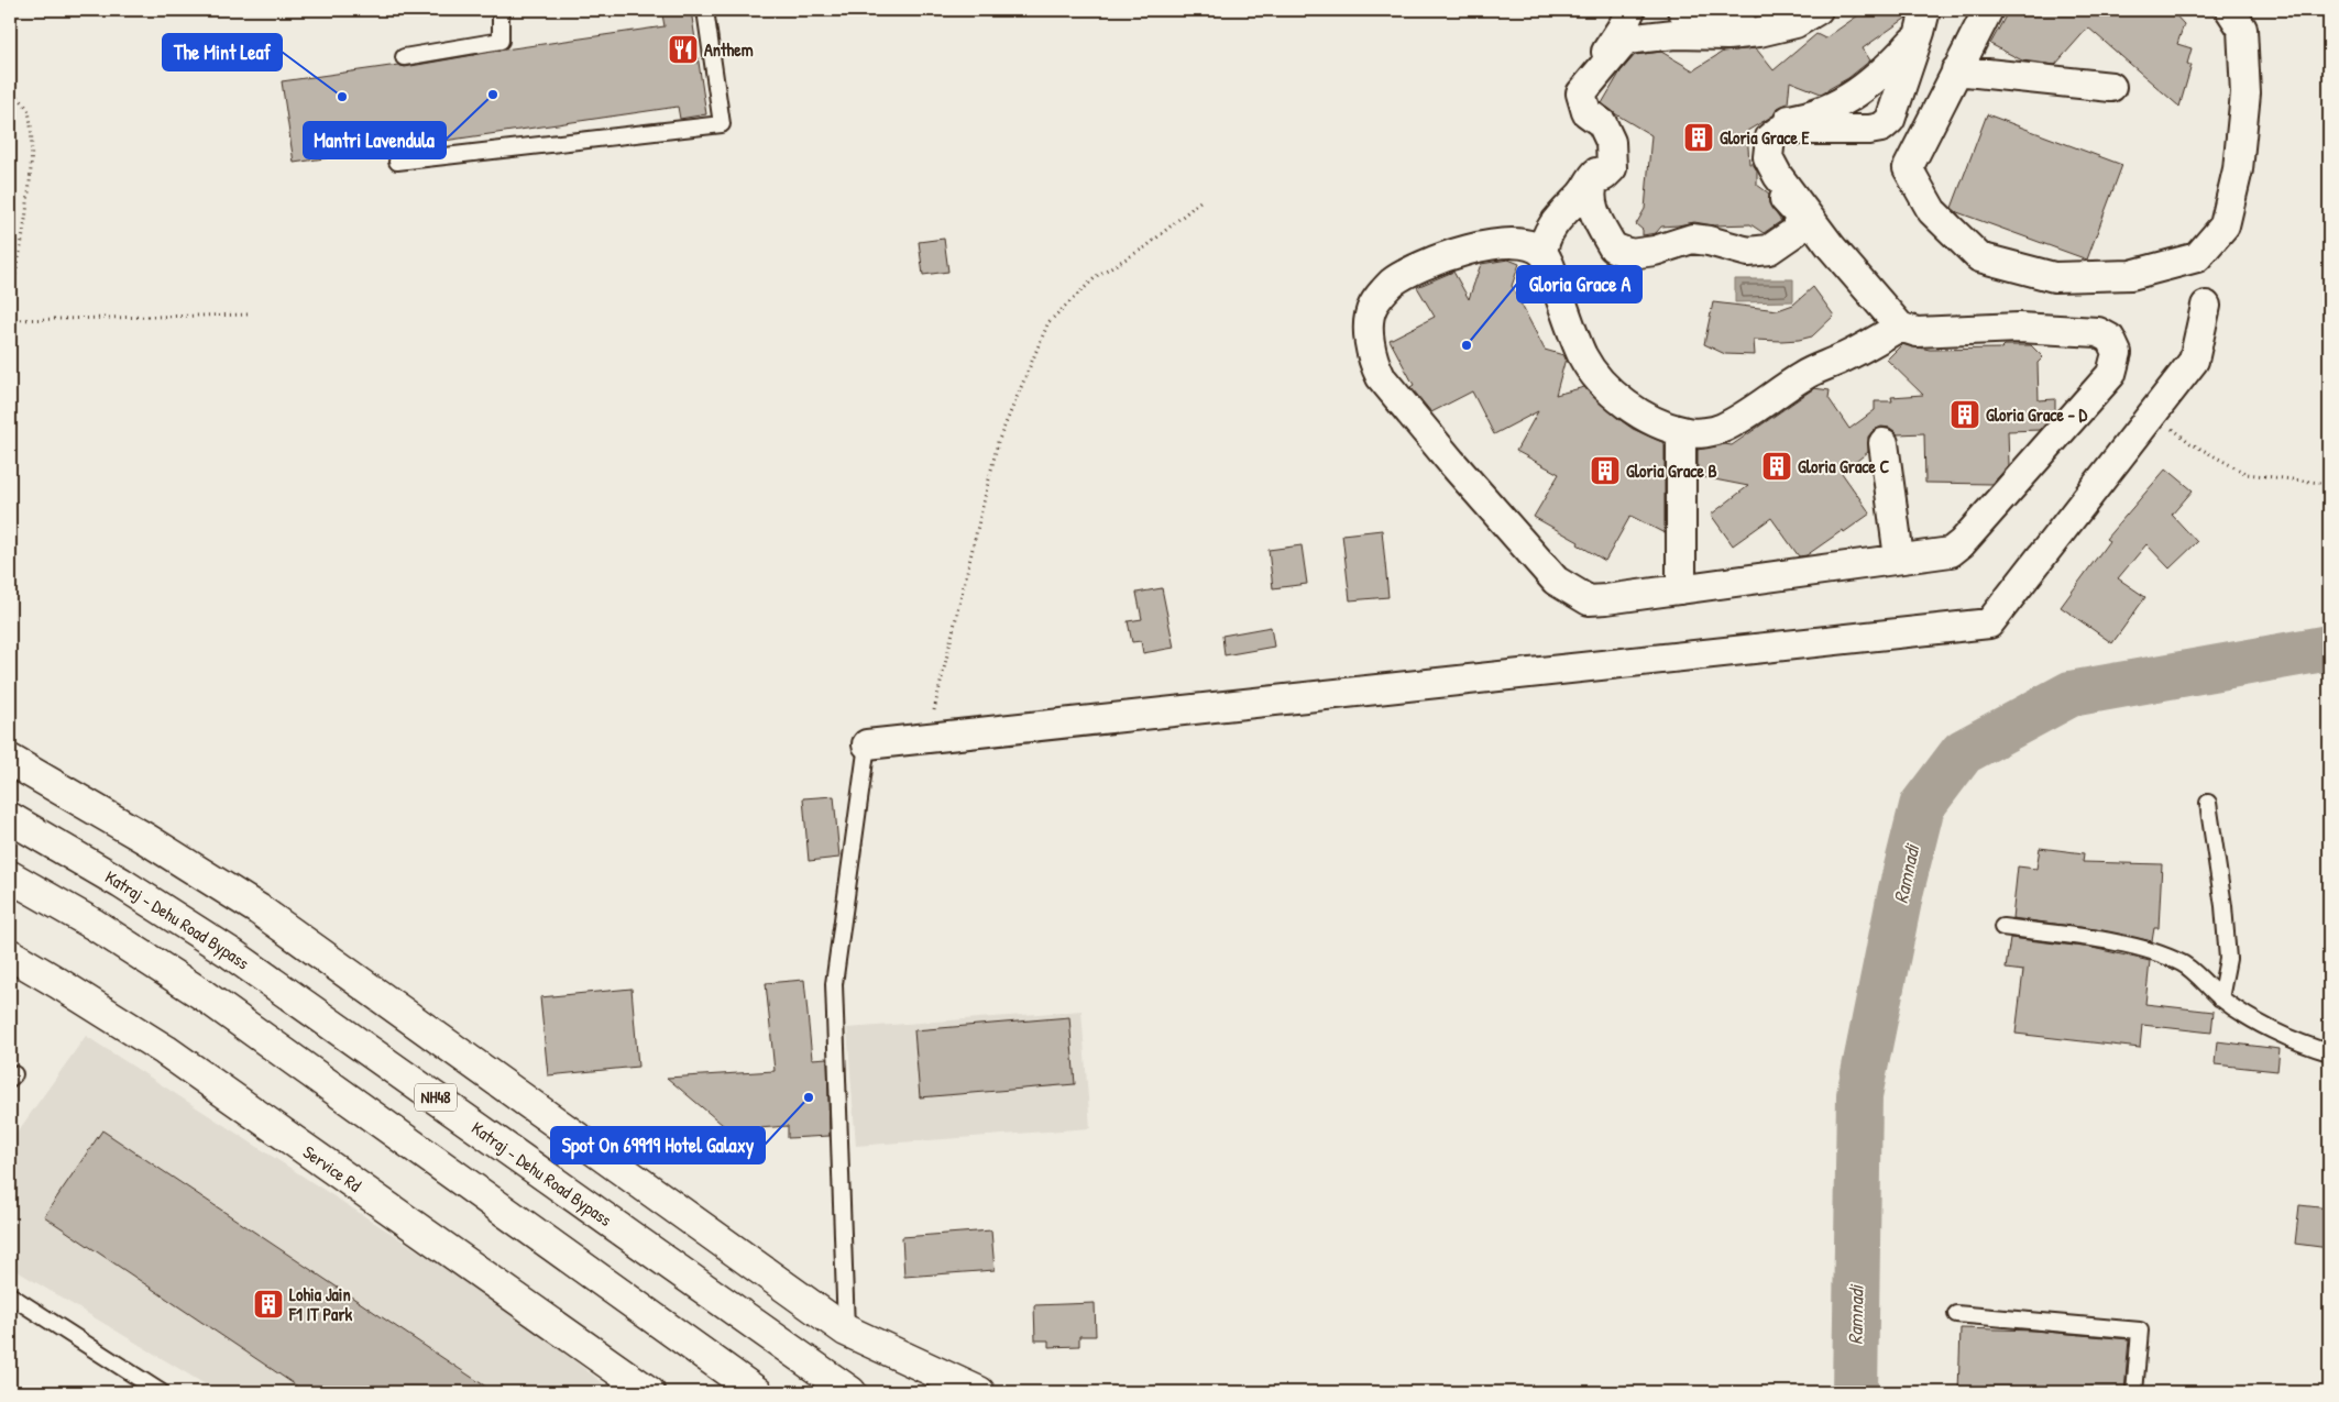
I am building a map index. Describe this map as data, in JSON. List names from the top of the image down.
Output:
{
  "streets": {
    "main road": ["Katraj - Dehu Road Bypass", "NH48", "Service Rd"]
  },
  "water": ["Ramnadi"],
  "places": {
    "restaurant": ["Anthem"],
    "other": [
      "Mantri Lavendula",
      "The Mint Leaf",
      "Gloria Grace A",
      "Spot On 69919 Hotel Galaxy"
    ],
    "building": [
      "Gloria Grace E",
      "Gloria Grace - D",
      "Gloria Grace C",
      "Gloria Grace B",
      "Lohia Jain F1 IT Park"
    ]
  }
}
